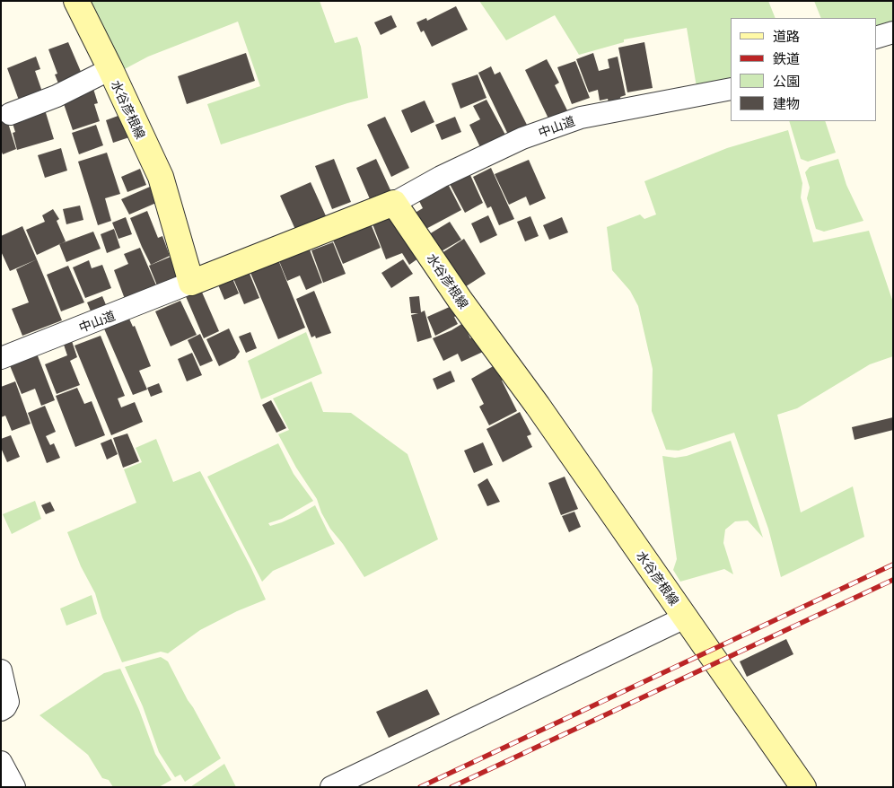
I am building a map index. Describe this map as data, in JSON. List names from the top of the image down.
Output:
{
  "streets": {
    "main road": ["水谷彦根線"],
    "street": ["中山道"]
  },
  "crossings": [
    ["水谷彦根線", "中山道"]
  ],
  "legend": [
    "道路",
    "鉄道",
    "公園",
    "建物"
  ]
}
